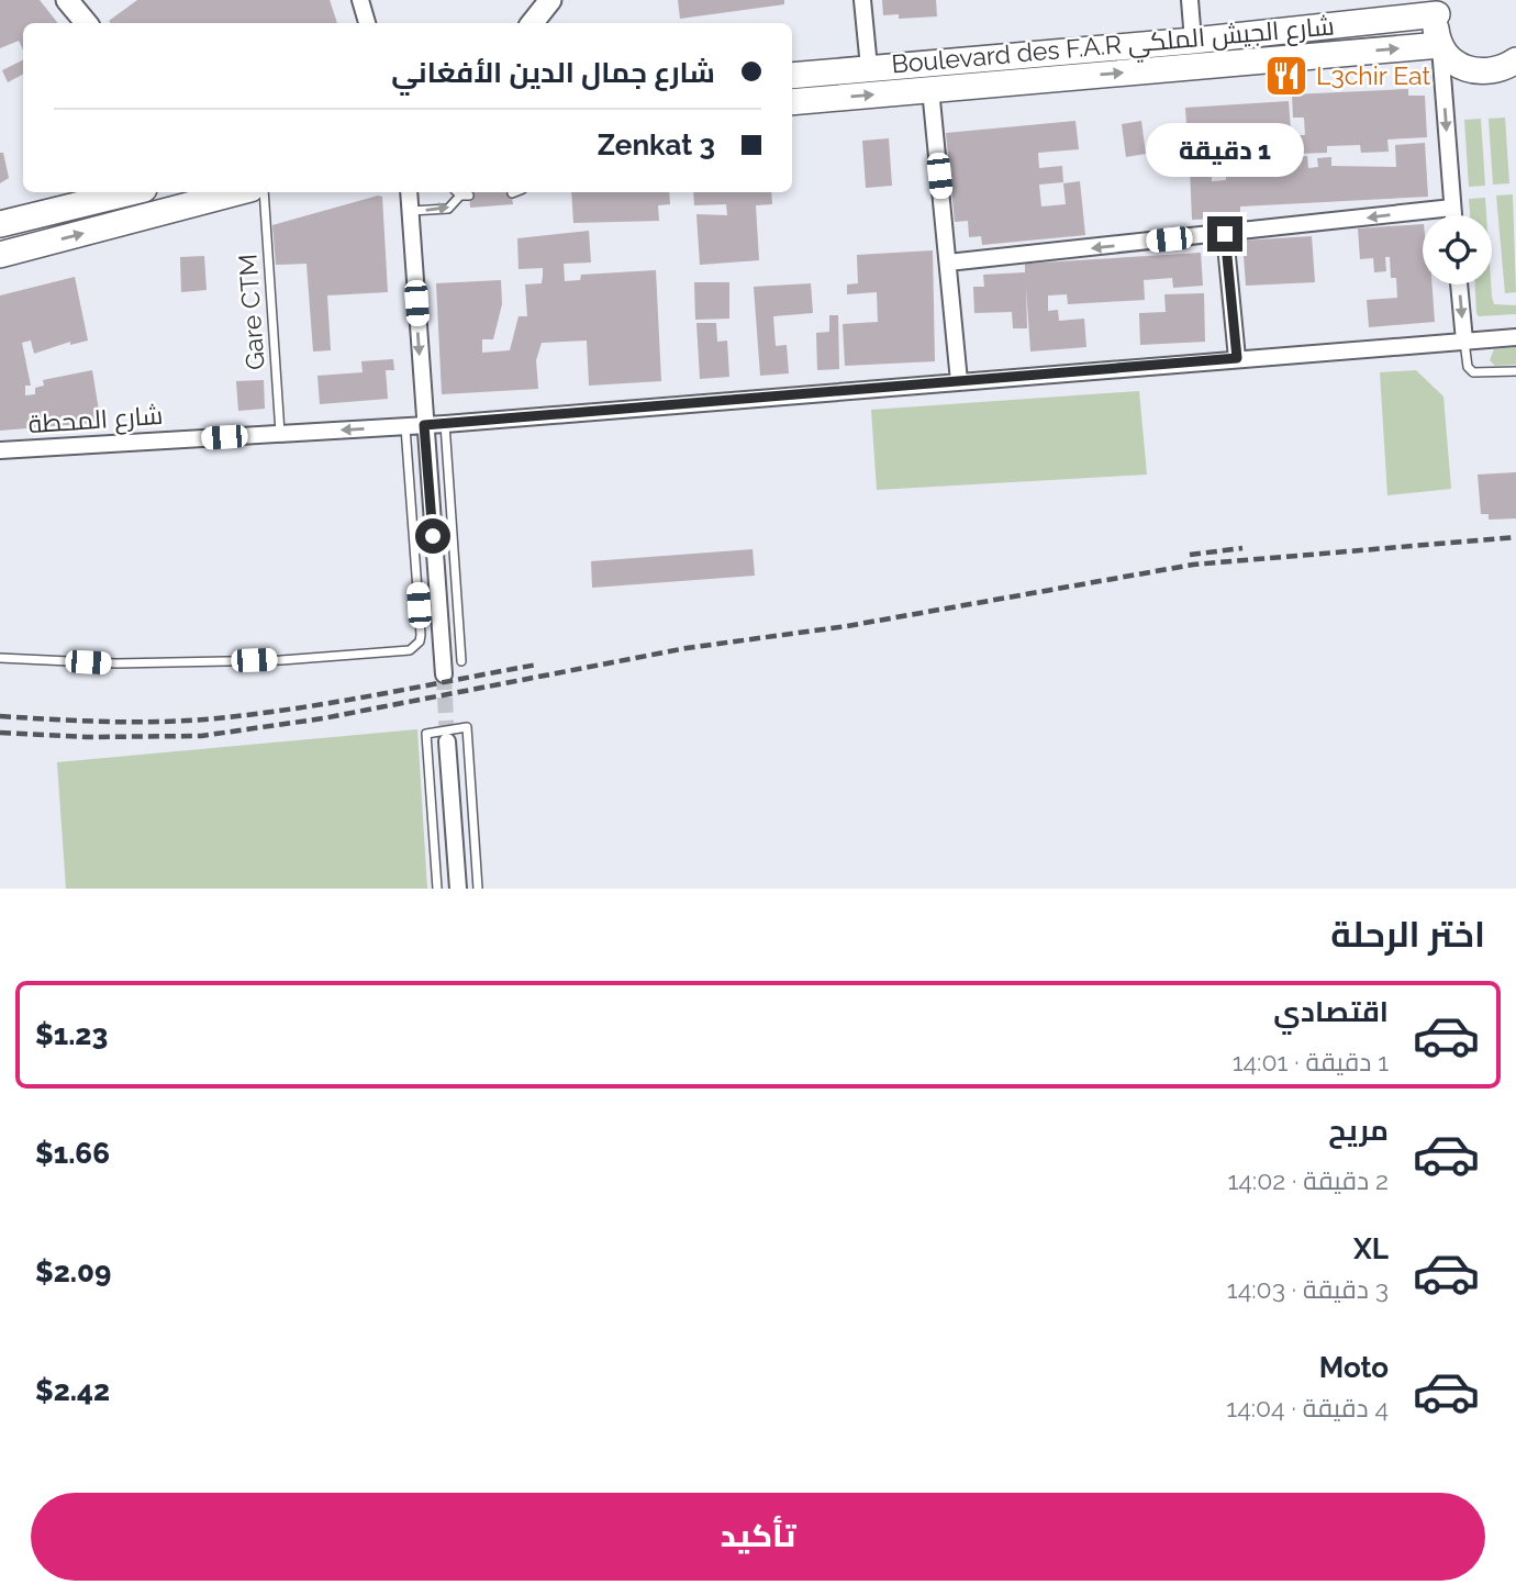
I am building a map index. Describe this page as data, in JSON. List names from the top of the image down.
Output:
{
  "streets": {
    "main road": ["Boulevard des F.A.R شارع الجيش الملكي"],
    "street": ["شارع المحطة"],
    "lane": ["Gare CTM"]
  },
  "crossings": [
    ["Gare CTM", "شارع المحطة"]
  ],
  "places": {
    "restaurant": ["L3chir Eat"]
  },
  "page": {
    "banner": ["شارع جمال الدين الأفغاني", "Zenkat 3"],
    "bubble": "1 دقيقة",
    "heading": "اختر الرحلة",
    "list": [
      {
        "name": "اقتصادي",
        "note": "1 دقيقة · 14:01",
        "value": "$1.23"
      },
      {
        "name": "مريح",
        "note": "2 دقيقة · 14:02",
        "value": "$1.66"
      },
      {
        "name": "XL",
        "note": "3 دقيقة · 14:03",
        "value": "$2.09"
      },
      {
        "name": "Moto",
        "note": "4 دقيقة · 14:04",
        "value": "$2.42"
      }
    ],
    "buttons": "تأكيد"
  }
}
